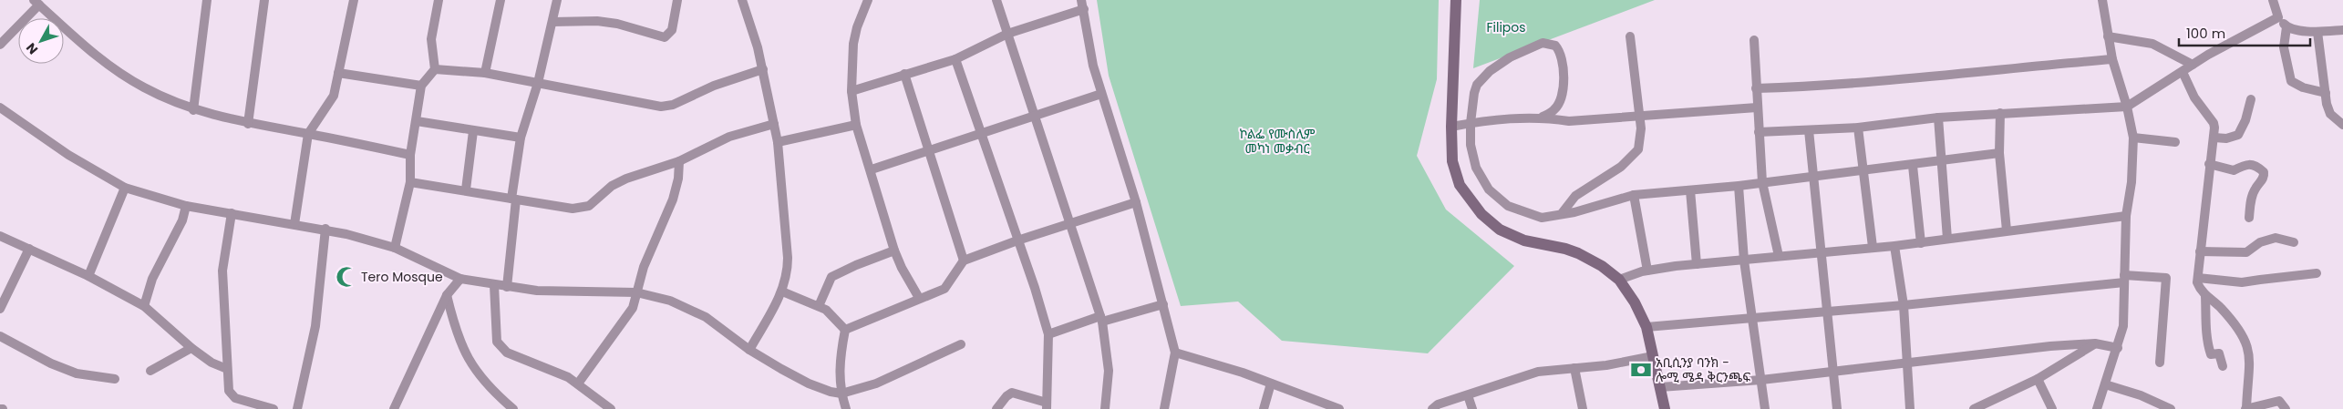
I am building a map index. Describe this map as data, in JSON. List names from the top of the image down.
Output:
{
  "parks": ["Filipos", "ኮልፌ የሙስሊም መካነ መቃብር"],
  "places": {
    "mosque": ["Tero Mosque"],
    "bank": ["አቢሲንያ ባንክ - ሎሚ ሜዳ ቅርንጫፍ"]
  },
  "scale_bar": "100 m",
  "north": "bottom left"
}
